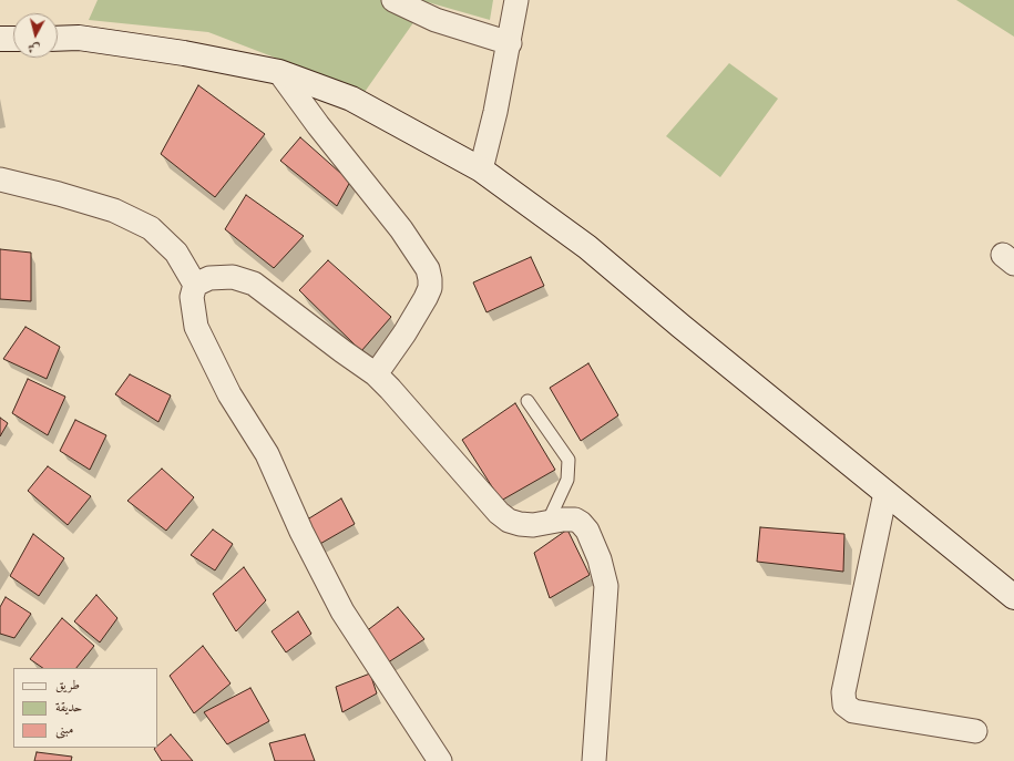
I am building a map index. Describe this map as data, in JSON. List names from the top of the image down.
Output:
{
  "legend": ["طريق", "حديقة", "مبنى"],
  "north": "bottom"
}
